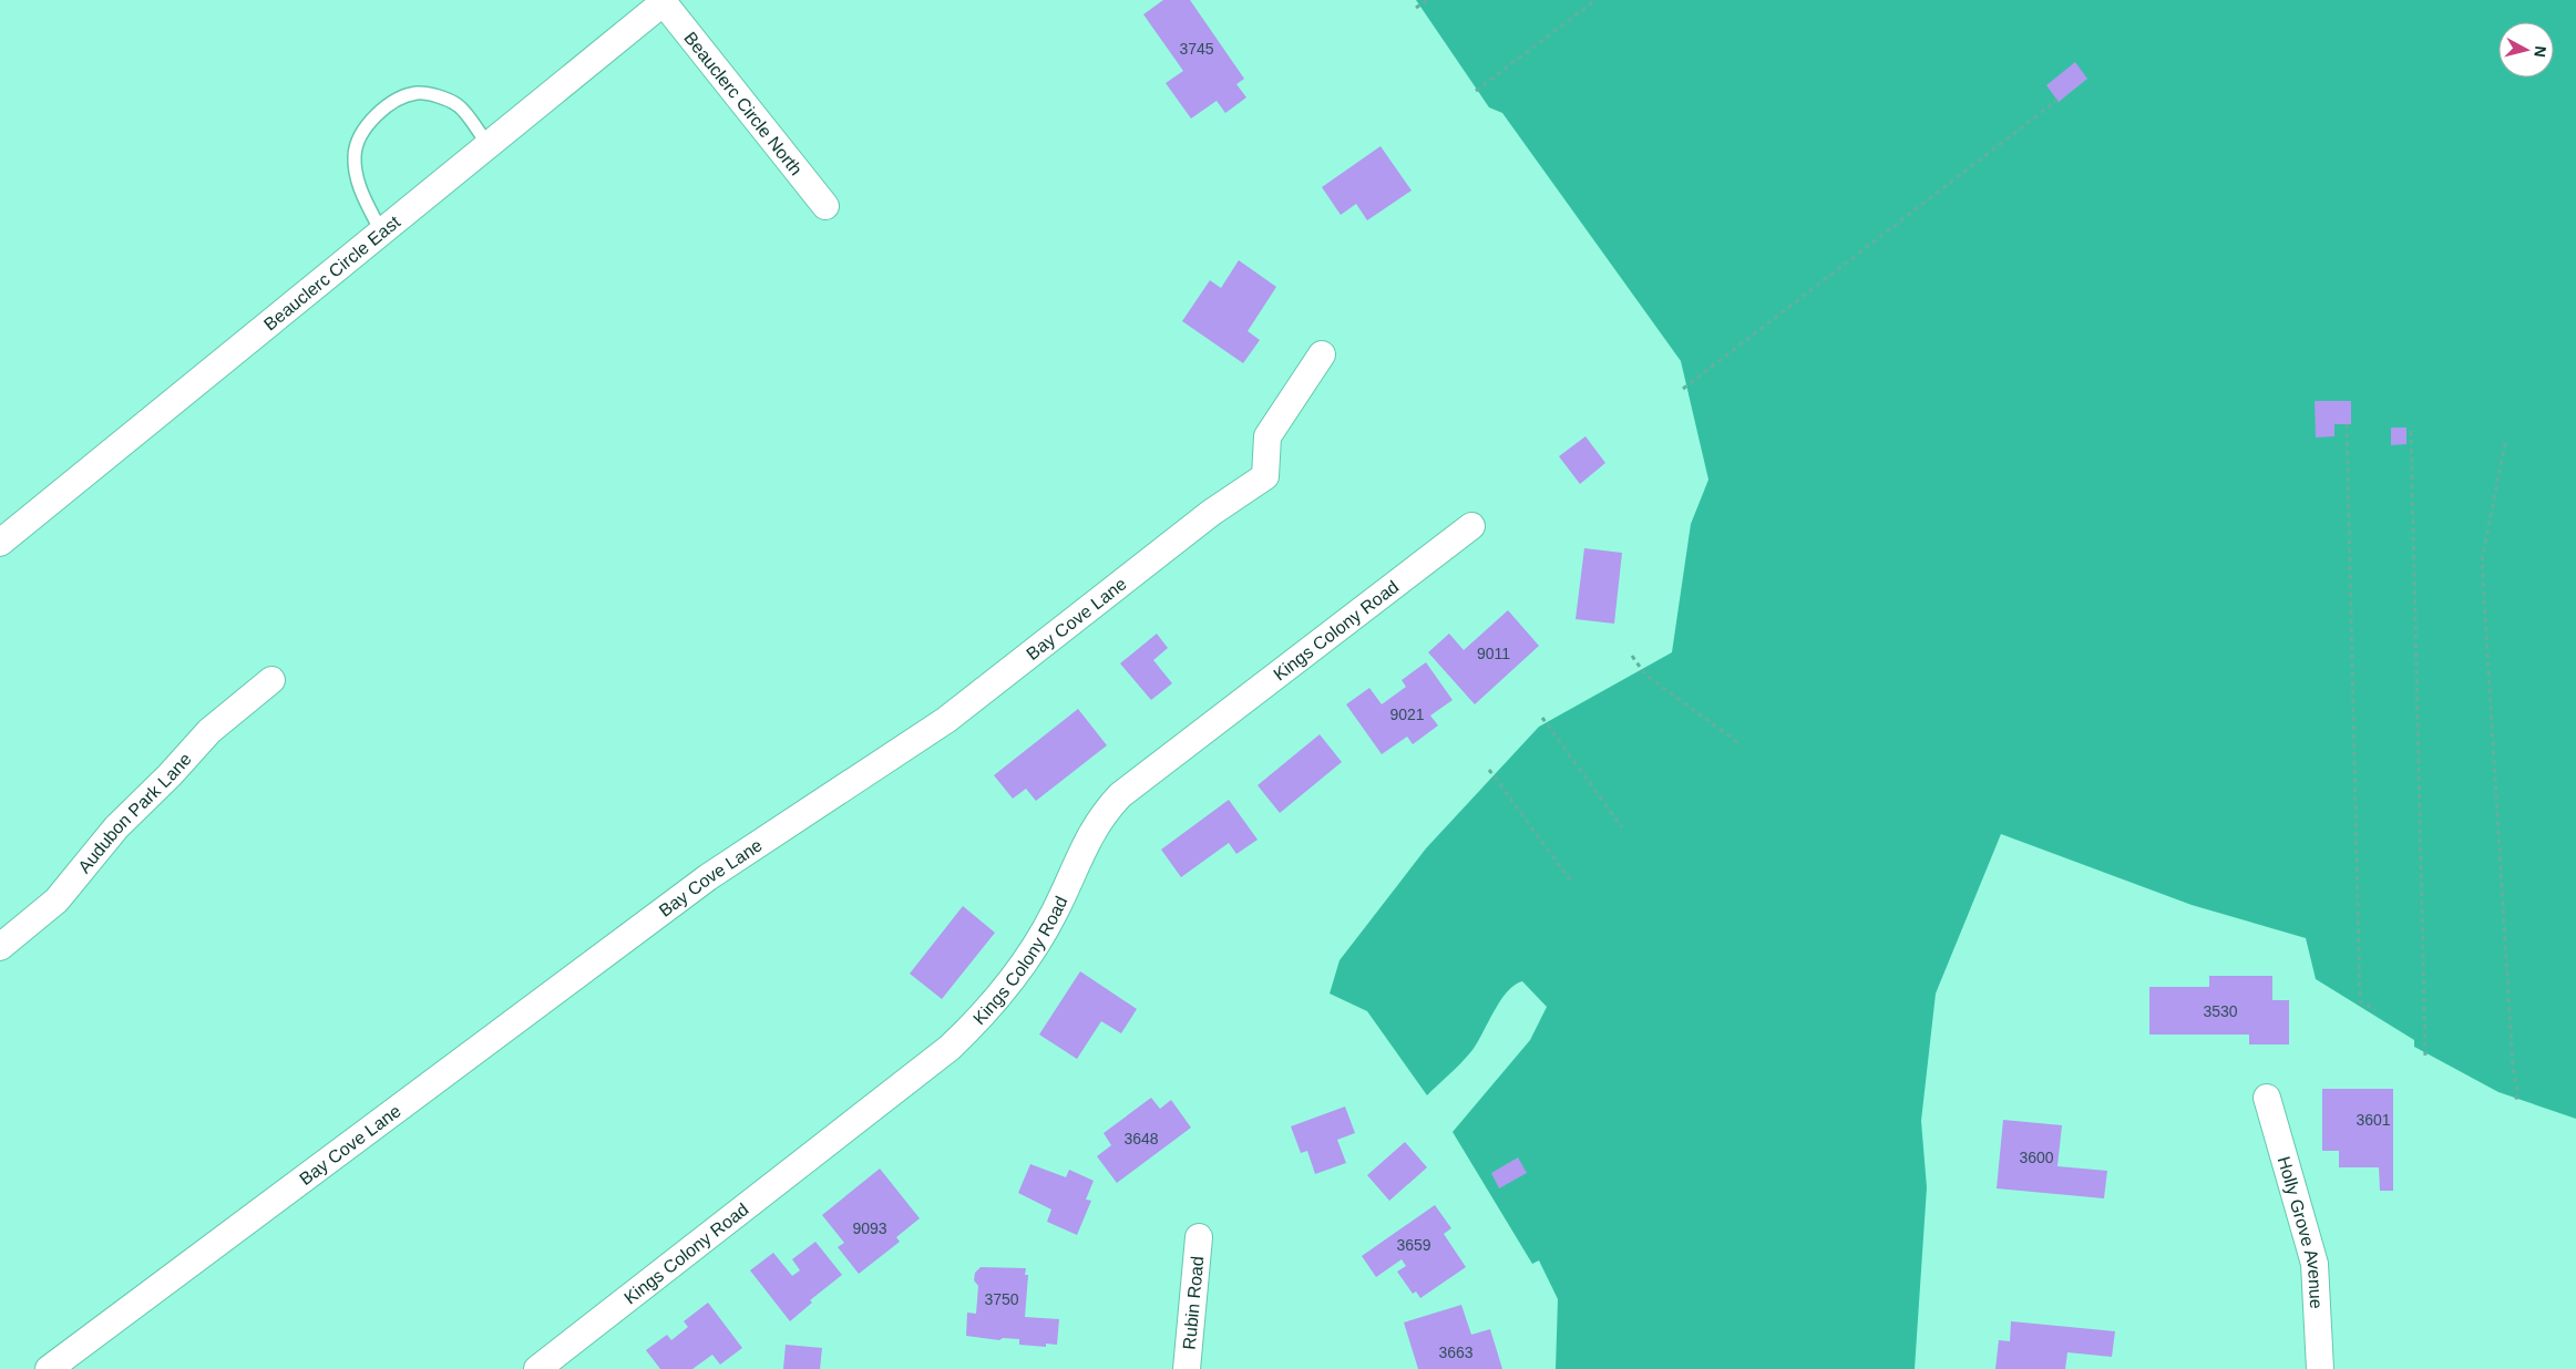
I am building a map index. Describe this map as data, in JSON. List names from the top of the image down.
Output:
{
  "streets": {
    "street": [
      "Beauclerc Circle North",
      "Beauclerc Circle East",
      "Bay Cove Lane",
      "Kings Colony Road",
      "Audubon Park Lane",
      "Holly Grove Avenue",
      "Rubin Road"
    ]
  },
  "crossings": [
    ["Beauclerc Circle North", "Beauclerc Circle East"]
  ],
  "house_numbers": [
    "3745",
    "9011",
    "9021",
    "3530",
    "3601",
    "3648",
    "3600",
    "9093",
    "3659",
    "3750",
    "3663"
  ],
  "north": "right"
}
